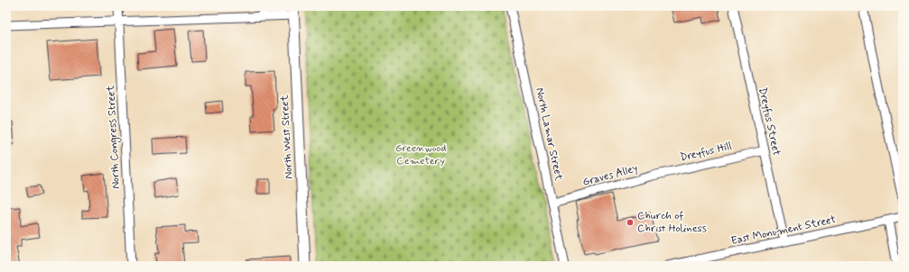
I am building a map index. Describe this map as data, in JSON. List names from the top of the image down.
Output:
{
  "streets": {
    "street": [
      "Dreyfus Street",
      "North Lamar Street",
      "North Congress Street",
      "North West Street",
      "Dreyfus Hill",
      "Graves Alley",
      "East Monument Street"
    ]
  },
  "crossings": [
    ["Dreyfus Street", "Dreyfus Hill"],
    ["Dreyfus Street", "East Monument Street"],
    ["North Lamar Street", "Graves Alley"],
    ["Dreyfus Hill", "Graves Alley"]
  ],
  "parks": ["Greenwood Cemetery"],
  "places": ["Church of Christ Holiness"]
}
